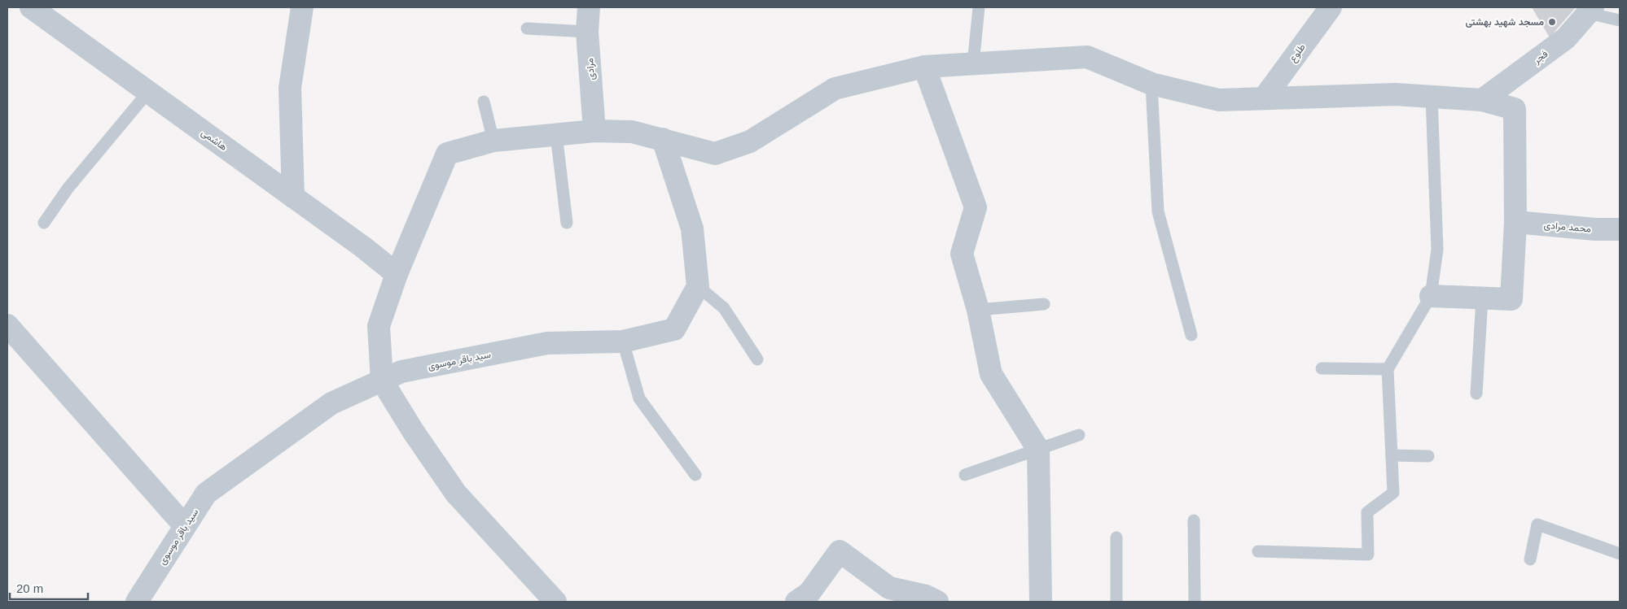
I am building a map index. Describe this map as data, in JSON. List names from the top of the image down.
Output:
{
  "streets": {
    "street": [
      "طلوع",
      "فجر",
      "مرادی",
      "هاشمی",
      "محمد مرادی",
      "سید باقر موسوی"
    ]
  },
  "places": ["مسجد شهید بهشتی"],
  "scale_bar": "20 m"
}
